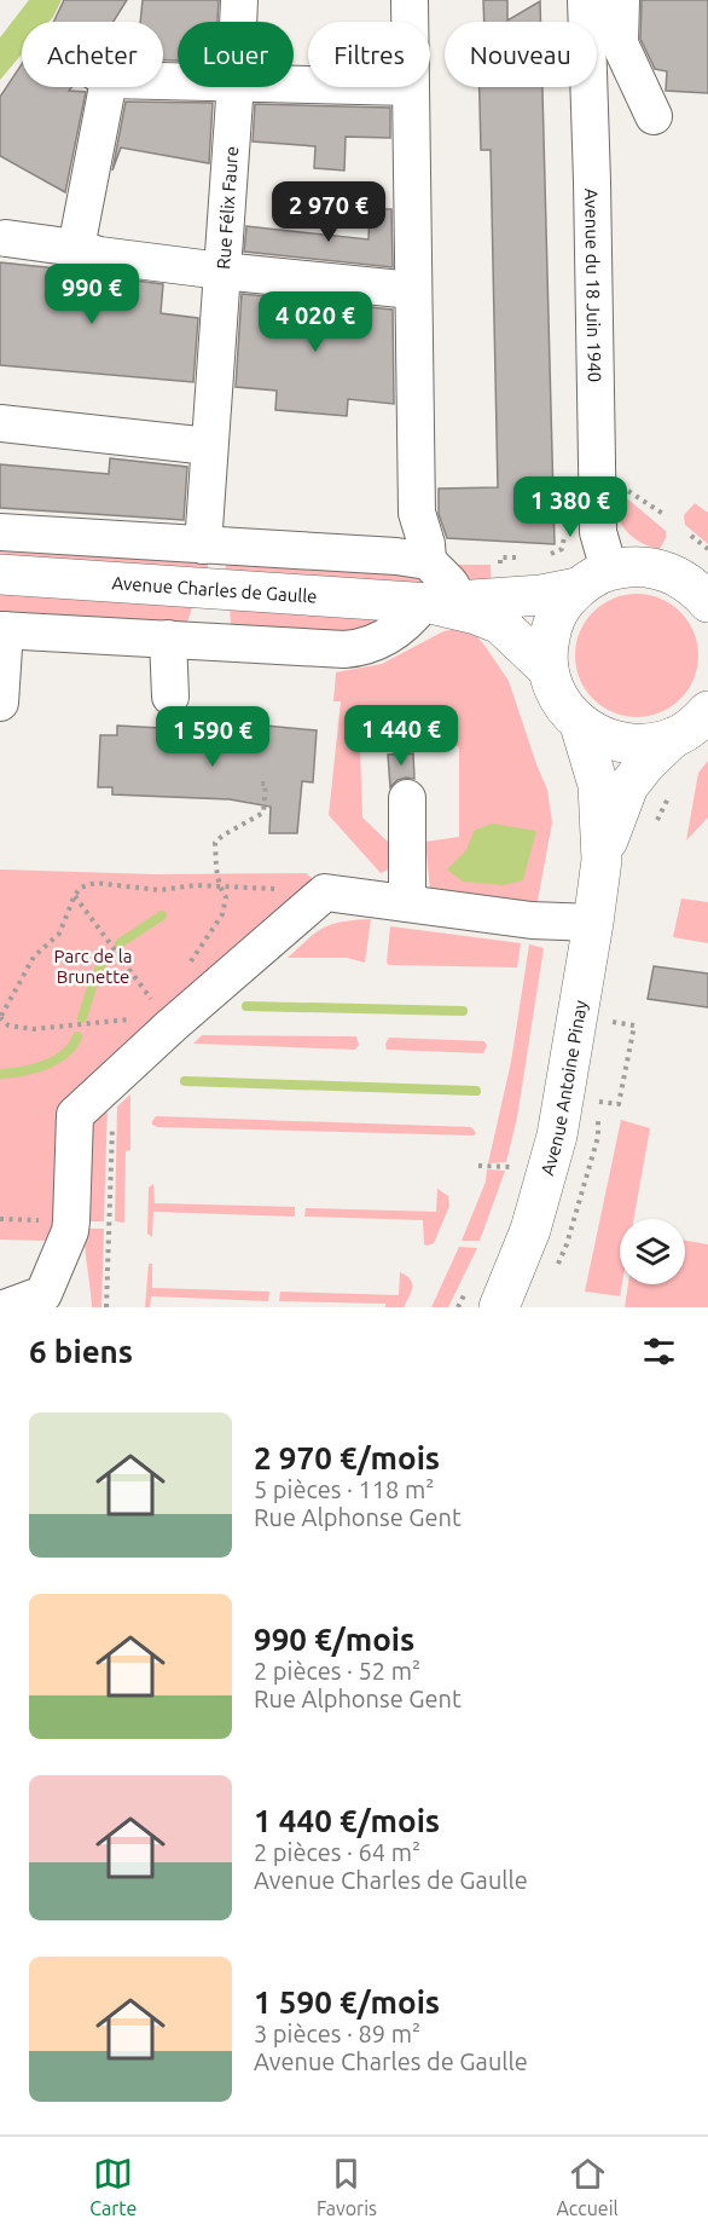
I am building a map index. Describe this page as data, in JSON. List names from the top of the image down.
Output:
{
  "streets": {
    "main road": ["Avenue Charles de Gaulle", "Avenue Antoine Pinay"],
    "street": ["Rue Félix Faure", "Avenue du 18 Juin 1940"]
  },
  "crossings": [
    ["Avenue du 18 Juin 1940", "Avenue Charles de Gaulle"]
  ],
  "parks": ["Parc de la Brunette"],
  "page": {
    "chip": [
      "Acheter",
      "Louer",
      "Filtres",
      "Nouveau"
    ],
    "price": [
      "2 970 €",
      "990 €",
      "4 020 €",
      "1 380 €",
      "1 440 €",
      "1 590 €"
    ],
    "heading": "6 biens",
    "list": [
      {
        "name": "2 970 €/mois",
        "note": "5 pièces · 118 m² · Rue Alphonse Gent"
      },
      {
        "name": "990 €/mois",
        "note": "2 pièces · 52 m² · Rue Alphonse Gent"
      },
      {
        "name": "1 440 €/mois",
        "note": "2 pièces · 64 m² · Avenue Charles de Gaulle"
      },
      {
        "name": "1 590 €/mois",
        "note": "3 pièces · 89 m² · Avenue Charles de Gaulle"
      }
    ],
    "tabs": ["Carte", "Favoris", "Accueil"]
  }
}
